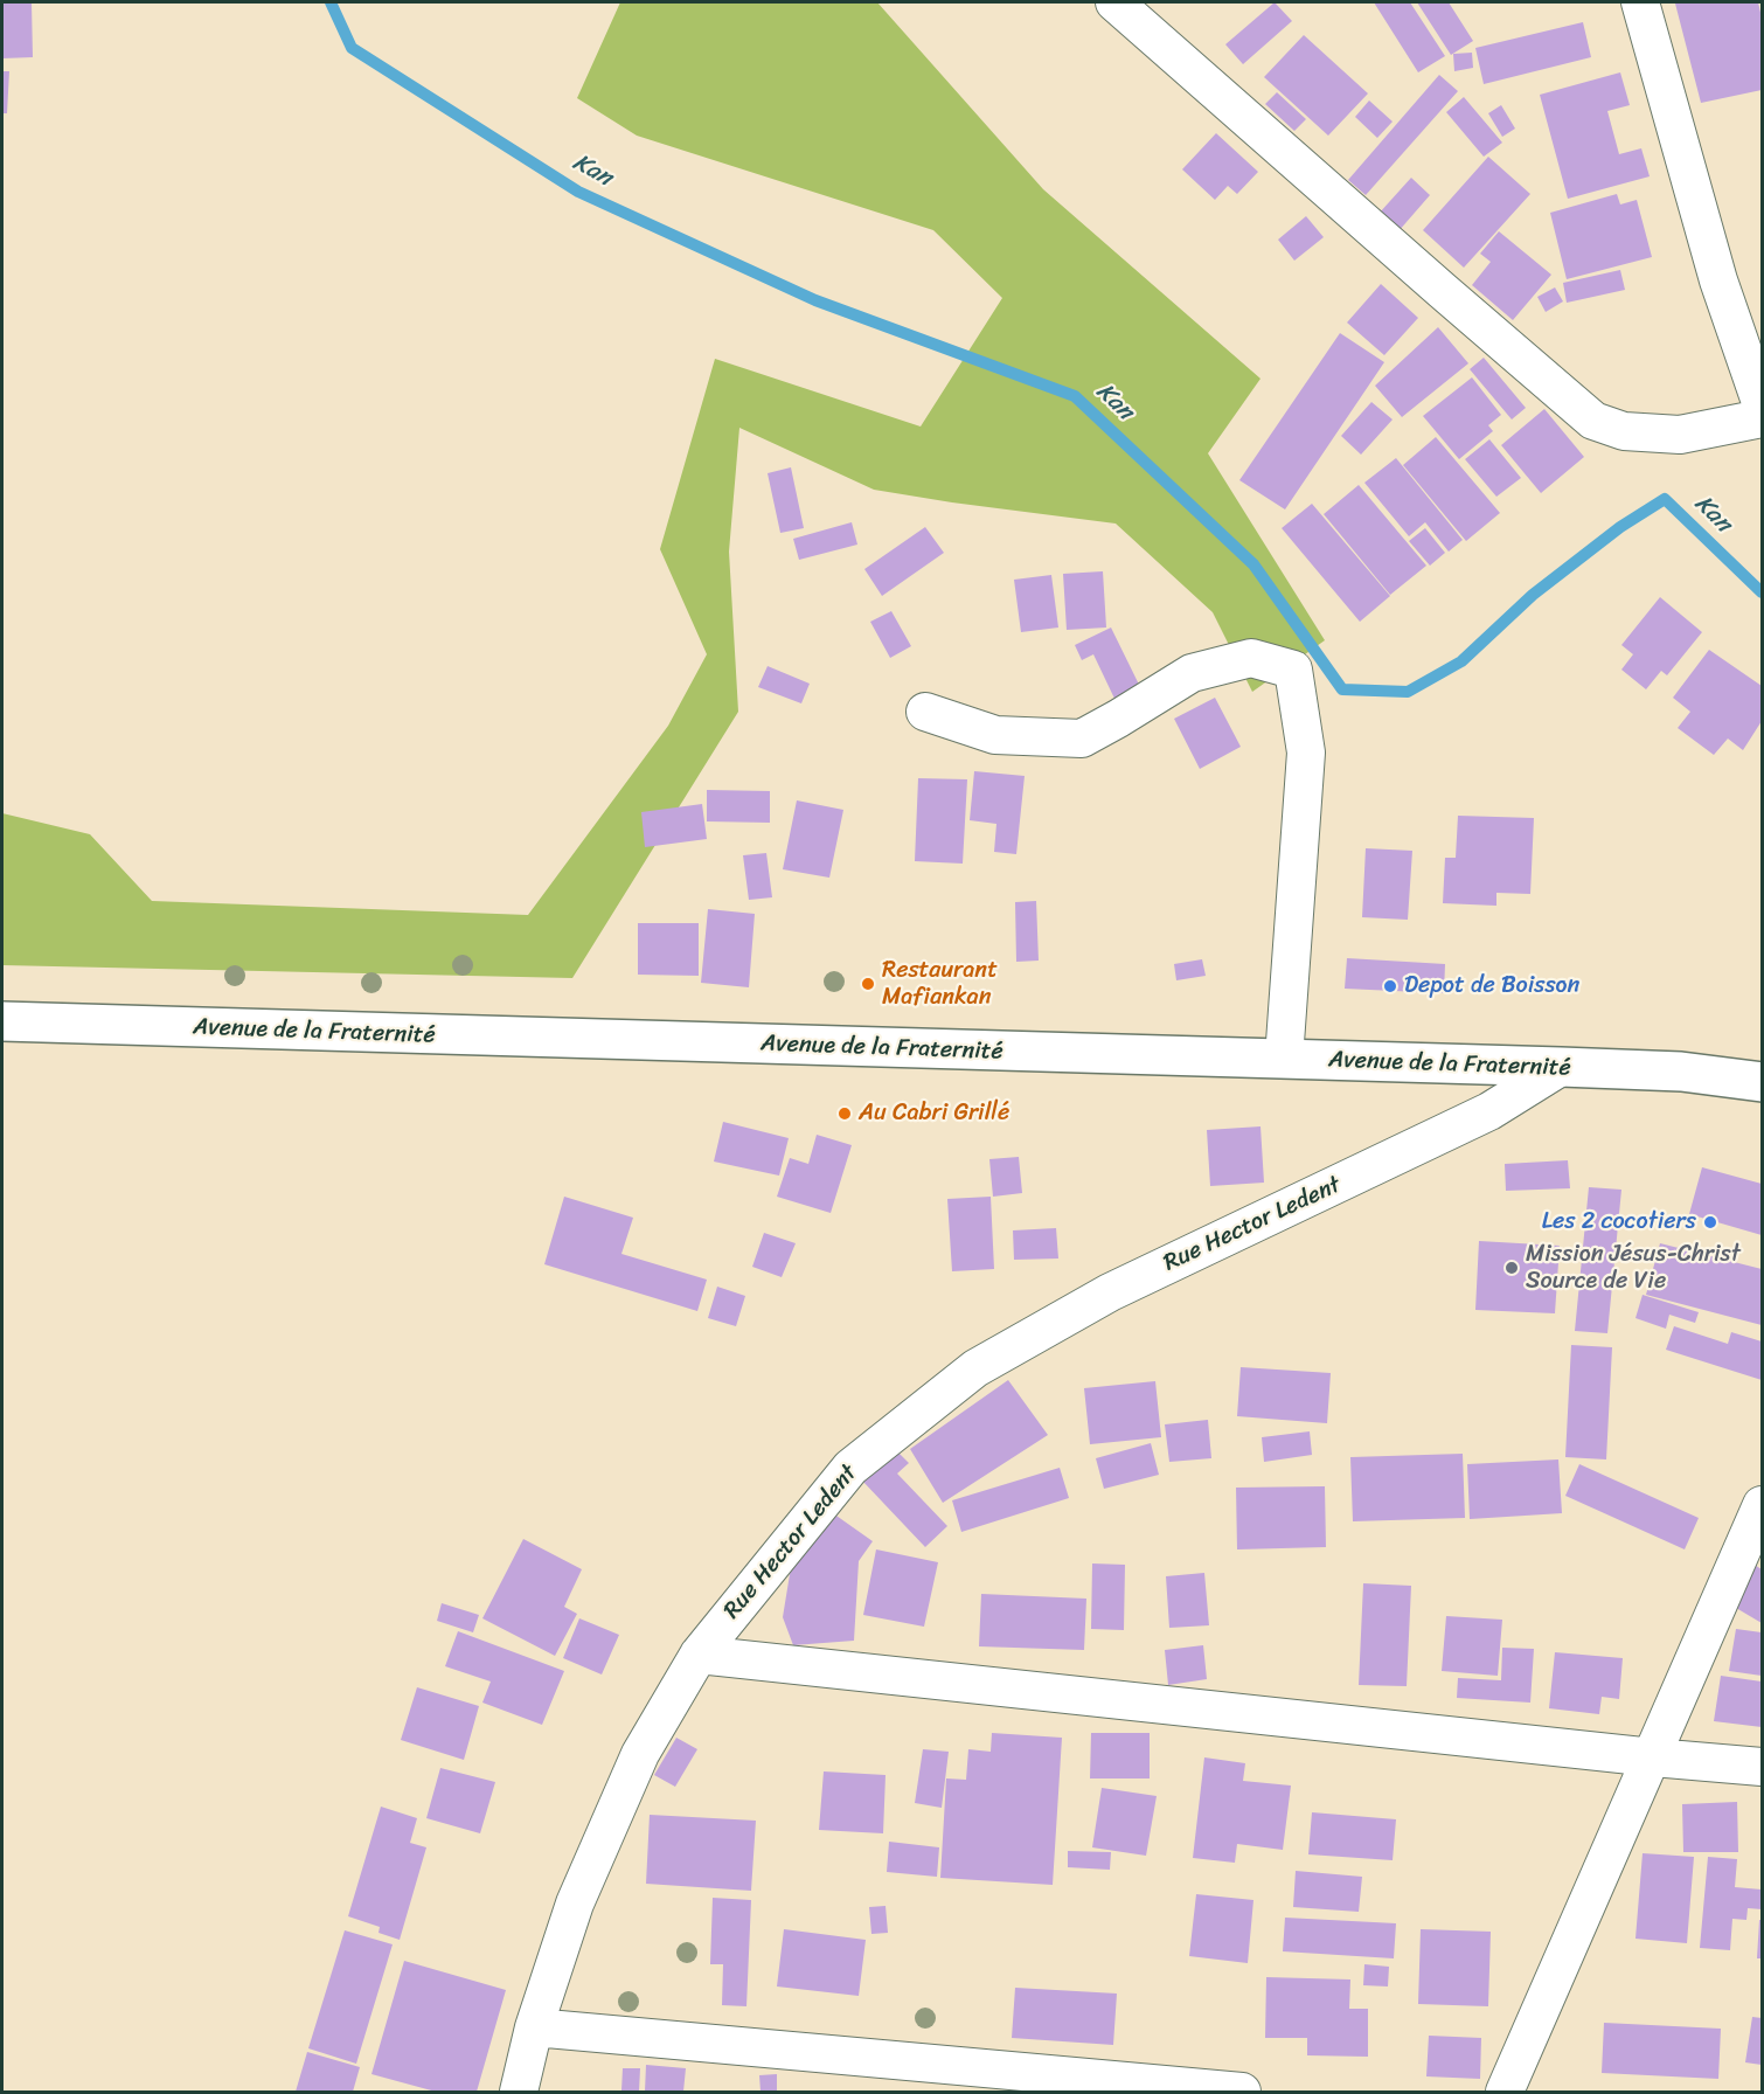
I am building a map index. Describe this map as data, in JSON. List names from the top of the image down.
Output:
{
  "streets": {
    "street": ["Avenue de la Fraternité", "Rue Hector Ledent"]
  },
  "crossings": [
    ["Avenue de la Fraternité", "Rue Hector Ledent"]
  ],
  "water": ["Kan"],
  "places": [
    "Restaurant Mafiankan",
    "Depot de Boisson",
    "Au Cabri Grillé",
    "Les 2 cocotiers",
    "Mission Jésus-Christ Source de Vie"
  ]
}
